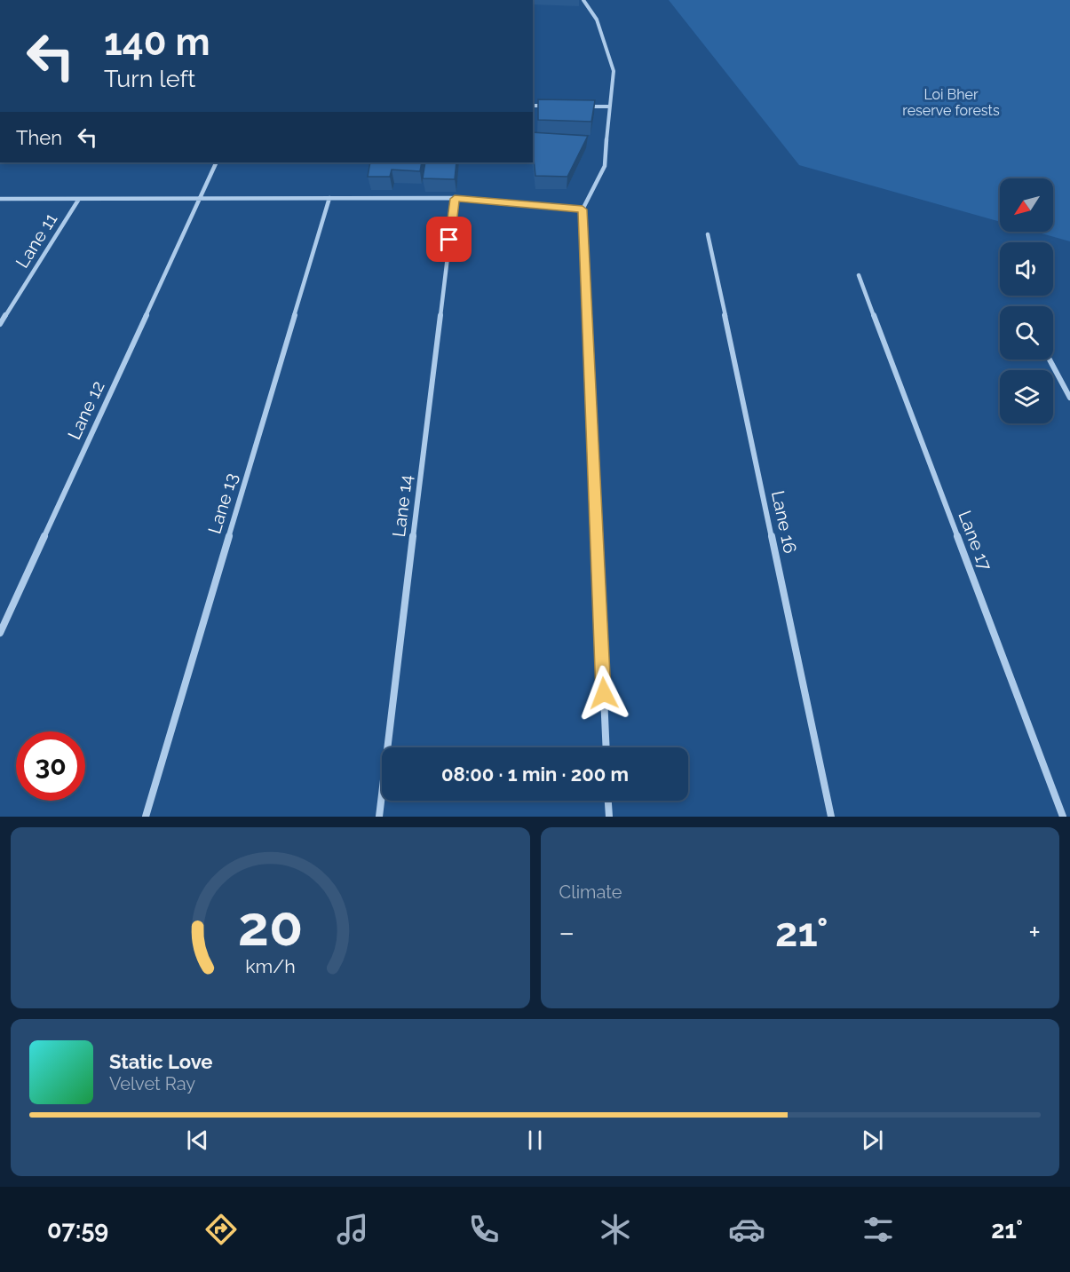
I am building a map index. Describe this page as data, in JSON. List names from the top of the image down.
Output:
{
  "streets": {
    "street": [
      "Lane 11",
      "Lane 12",
      "Lane 13",
      "Lane 14",
      "Lane 16",
      "Lane 17"
    ]
  },
  "parks": ["Loi Bher reserve forests"],
  "north": "bottom left",
  "page": {
    "turn": ["140 m", "Turn left"],
    "then": "Then",
    "limit": "30",
    "trip": "08:00 · 1 min · 200 m",
    "tile": "Climate",
    "heat": ["−", "21°", "+"],
    "song": ["Static Love", "Velvet Ray"],
    "tabs": ["07:59", "21°"],
    "gauge": ["20", "km/h"]
  }
}
